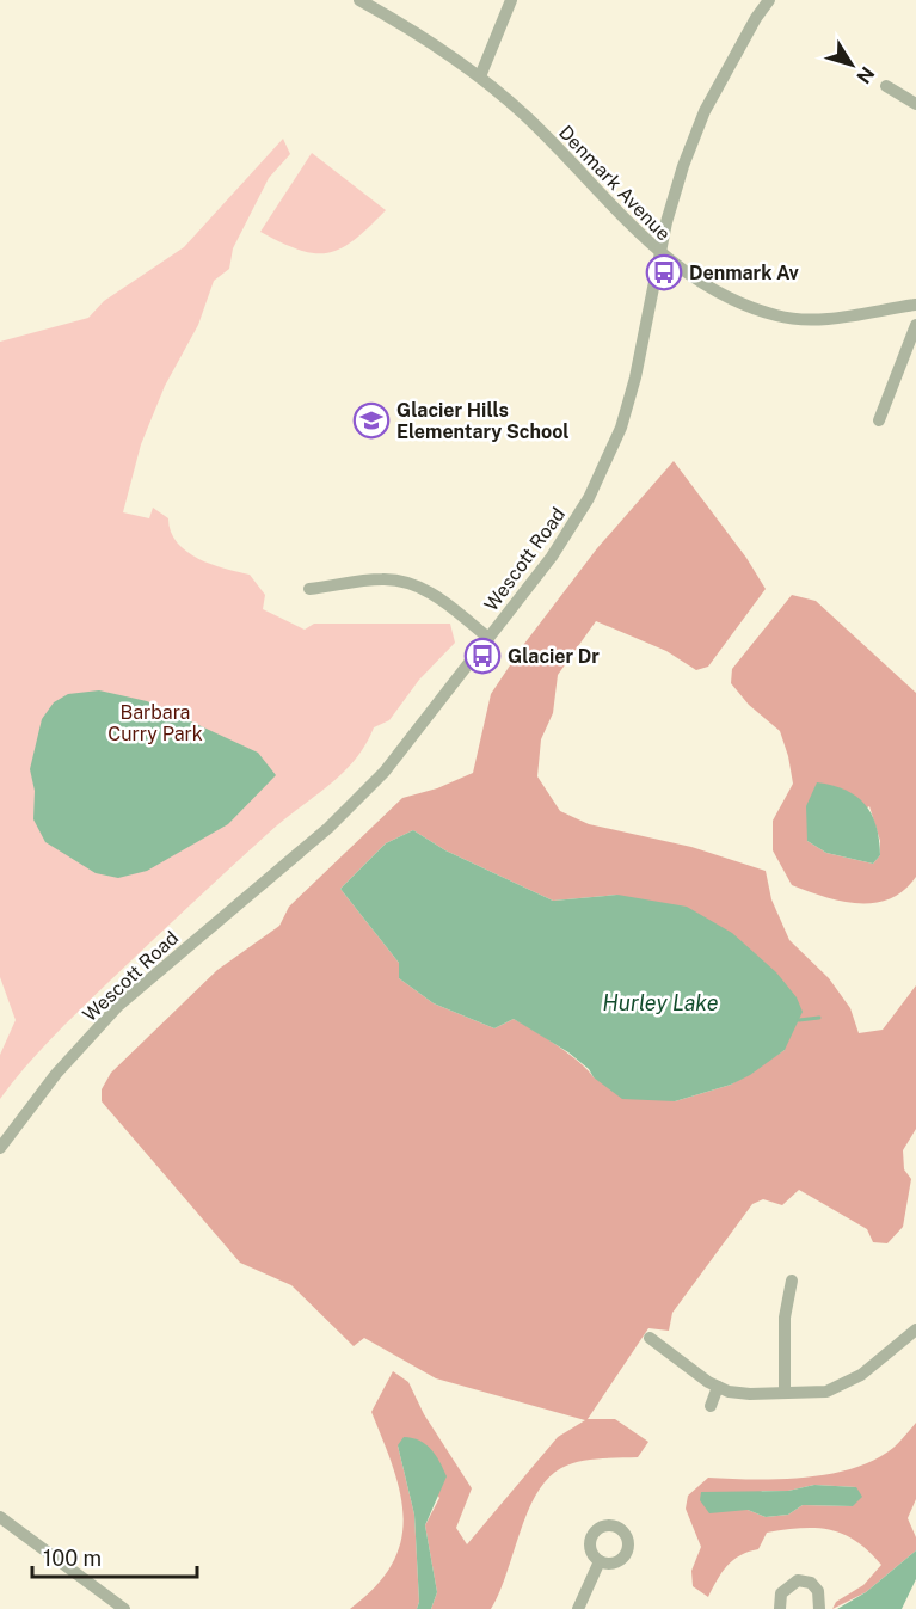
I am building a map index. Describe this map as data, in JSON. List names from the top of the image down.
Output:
{
  "streets": {
    "street": ["Denmark Avenue", "Wescott Road"]
  },
  "crossings": [
    ["Denmark Avenue", "Wescott Road"]
  ],
  "water": ["Hurley Lake"],
  "parks": ["Barbara Curry Park"],
  "places": {
    "bus stop": ["Denmark Av", "Glacier Dr"],
    "school or university": ["Glacier Hills Elementary School"]
  },
  "scale_bar": "100 m",
  "north": "bottom right"
}
